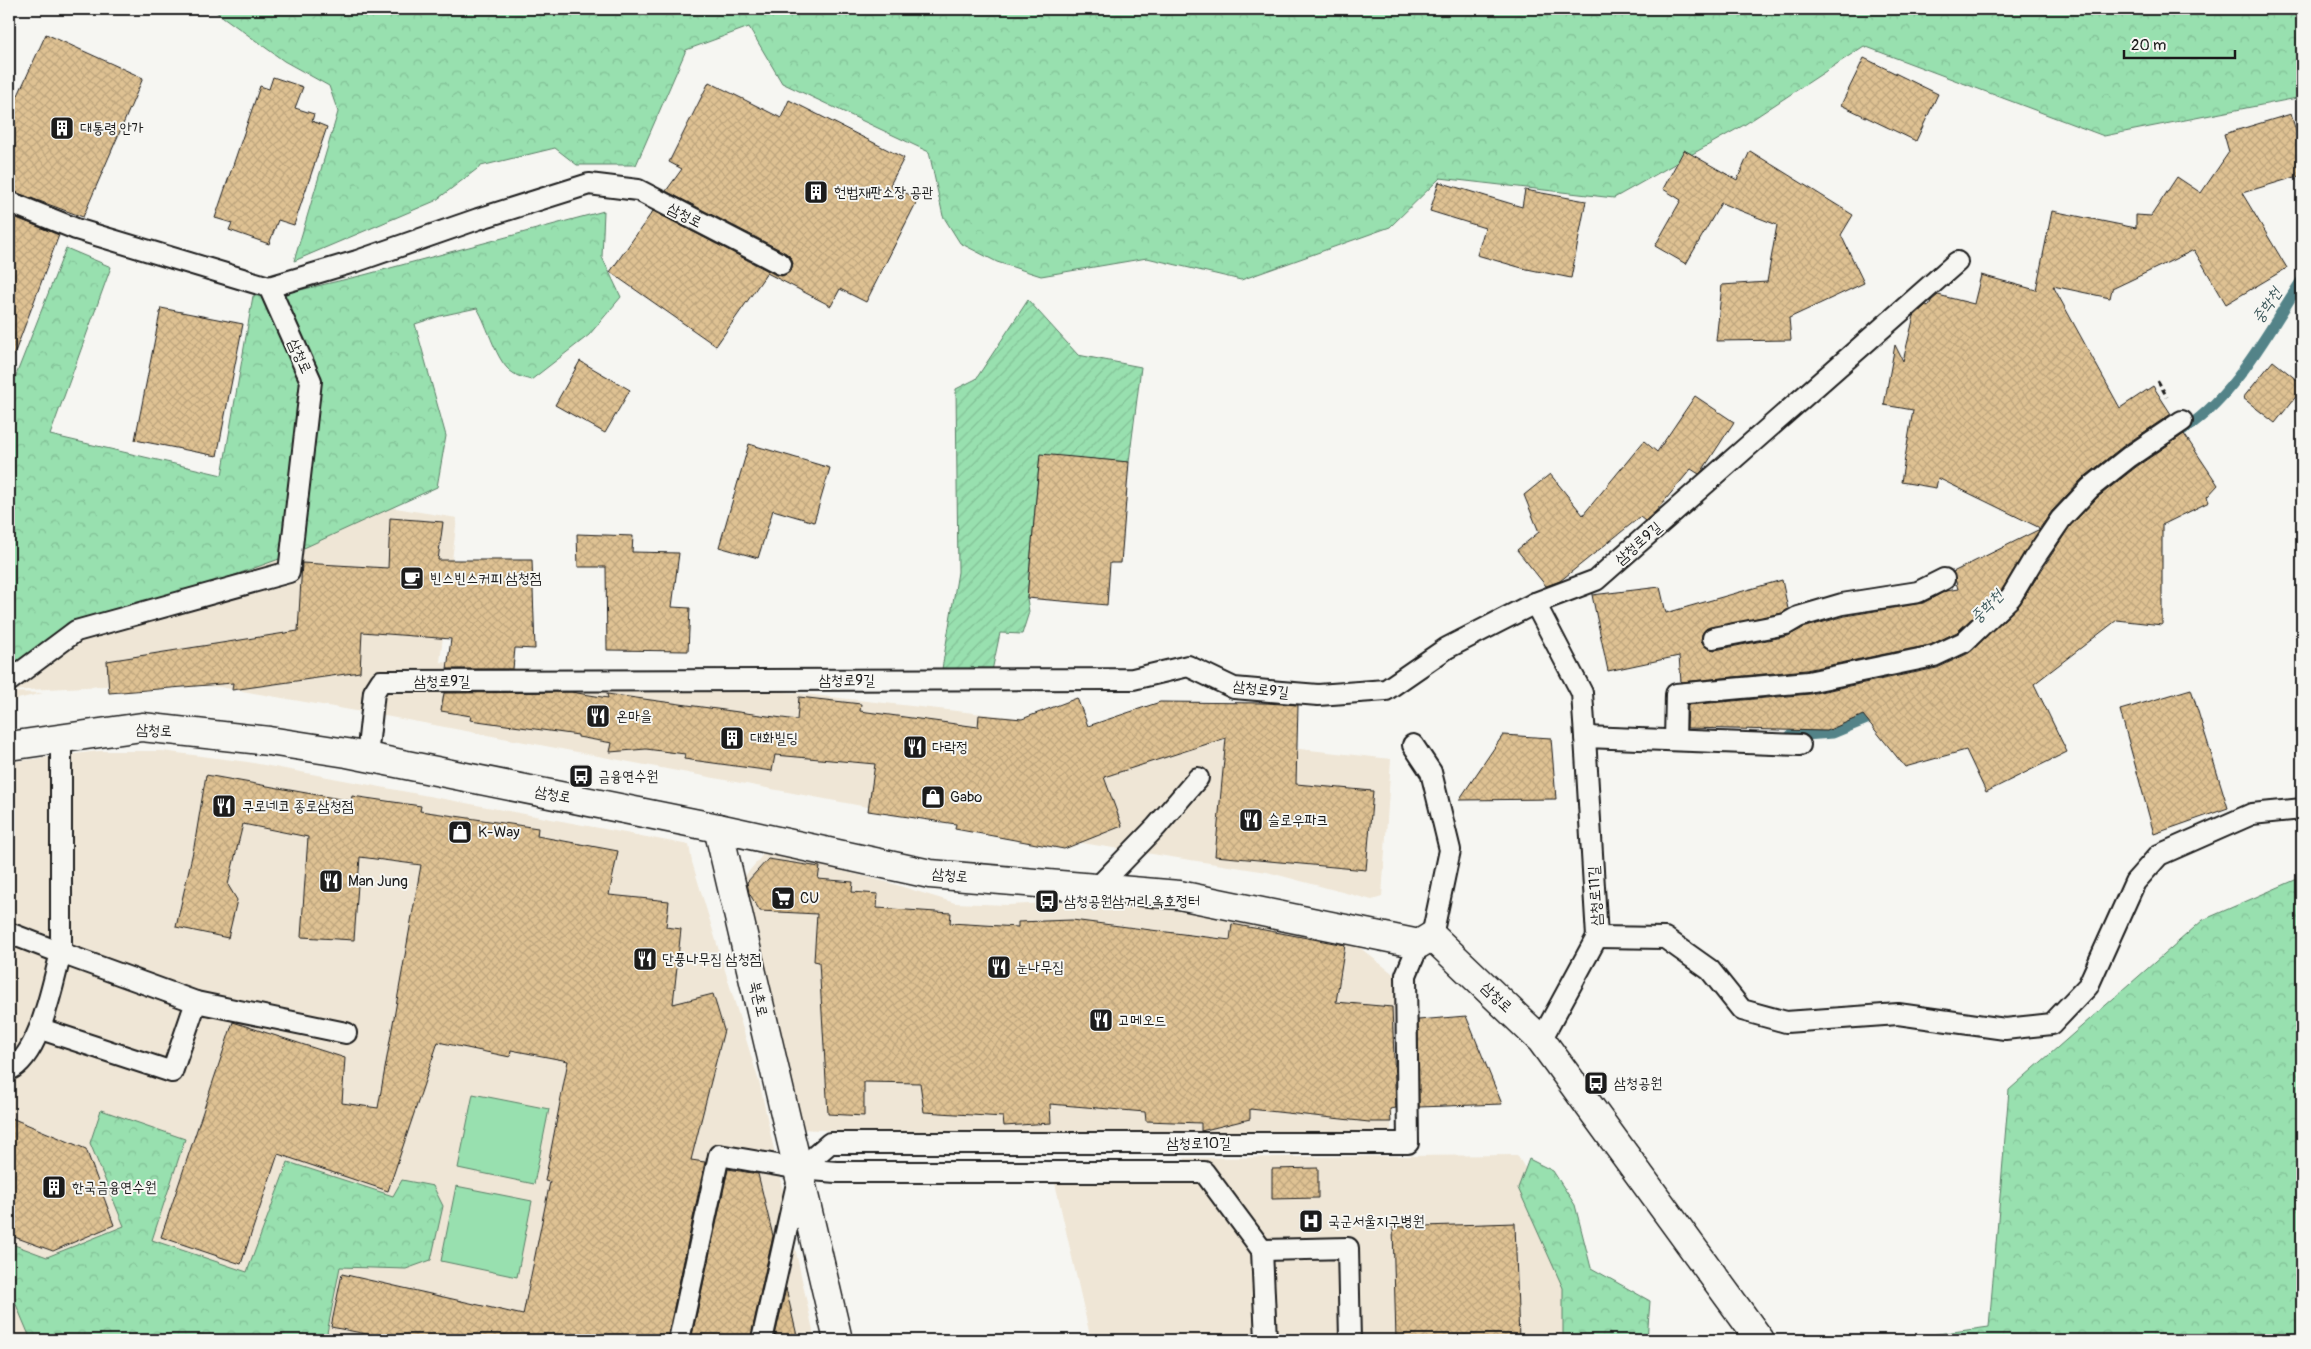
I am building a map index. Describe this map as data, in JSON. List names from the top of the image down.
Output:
{
  "streets": {
    "street": ["삼청로", "북촌로"],
    "lane": ["삼청로9길", "삼청로11길", "삼청로10길"]
  },
  "crossings": [
    ["삼청로", "삼청로9길"],
    ["삼청로", "삼청로11길"],
    ["삼청로", "북촌로"],
    ["삼청로", "삼청로10길"],
    ["삼청로9길", "삼청로11길"],
    ["북촌로", "삼청로10길"]
  ],
  "water": ["중학천"],
  "places": {
    "building": [
      "대통령 안가",
      "헌법재판소장 공관",
      "대화빌딩",
      "한국금융연수원"
    ],
    "cafe": ["빈스빈스커피 삼청점"],
    "restaurant": [
      "온마을",
      "다락정",
      "쿠로네코 종로삼청점",
      "슬로우파크",
      "Man Jung",
      "단풍나무집 삼청점",
      "눈나무집",
      "고메오드"
    ],
    "bus stop": ["금융연수원", "삼청공원삼거리.옥호정터", "삼청공원"],
    "shop": ["Gabo", "K-Way"],
    "supermarket": ["CU"],
    "hospital": ["국군서울지구병원"]
  },
  "scale_bar": "20 m"
}
